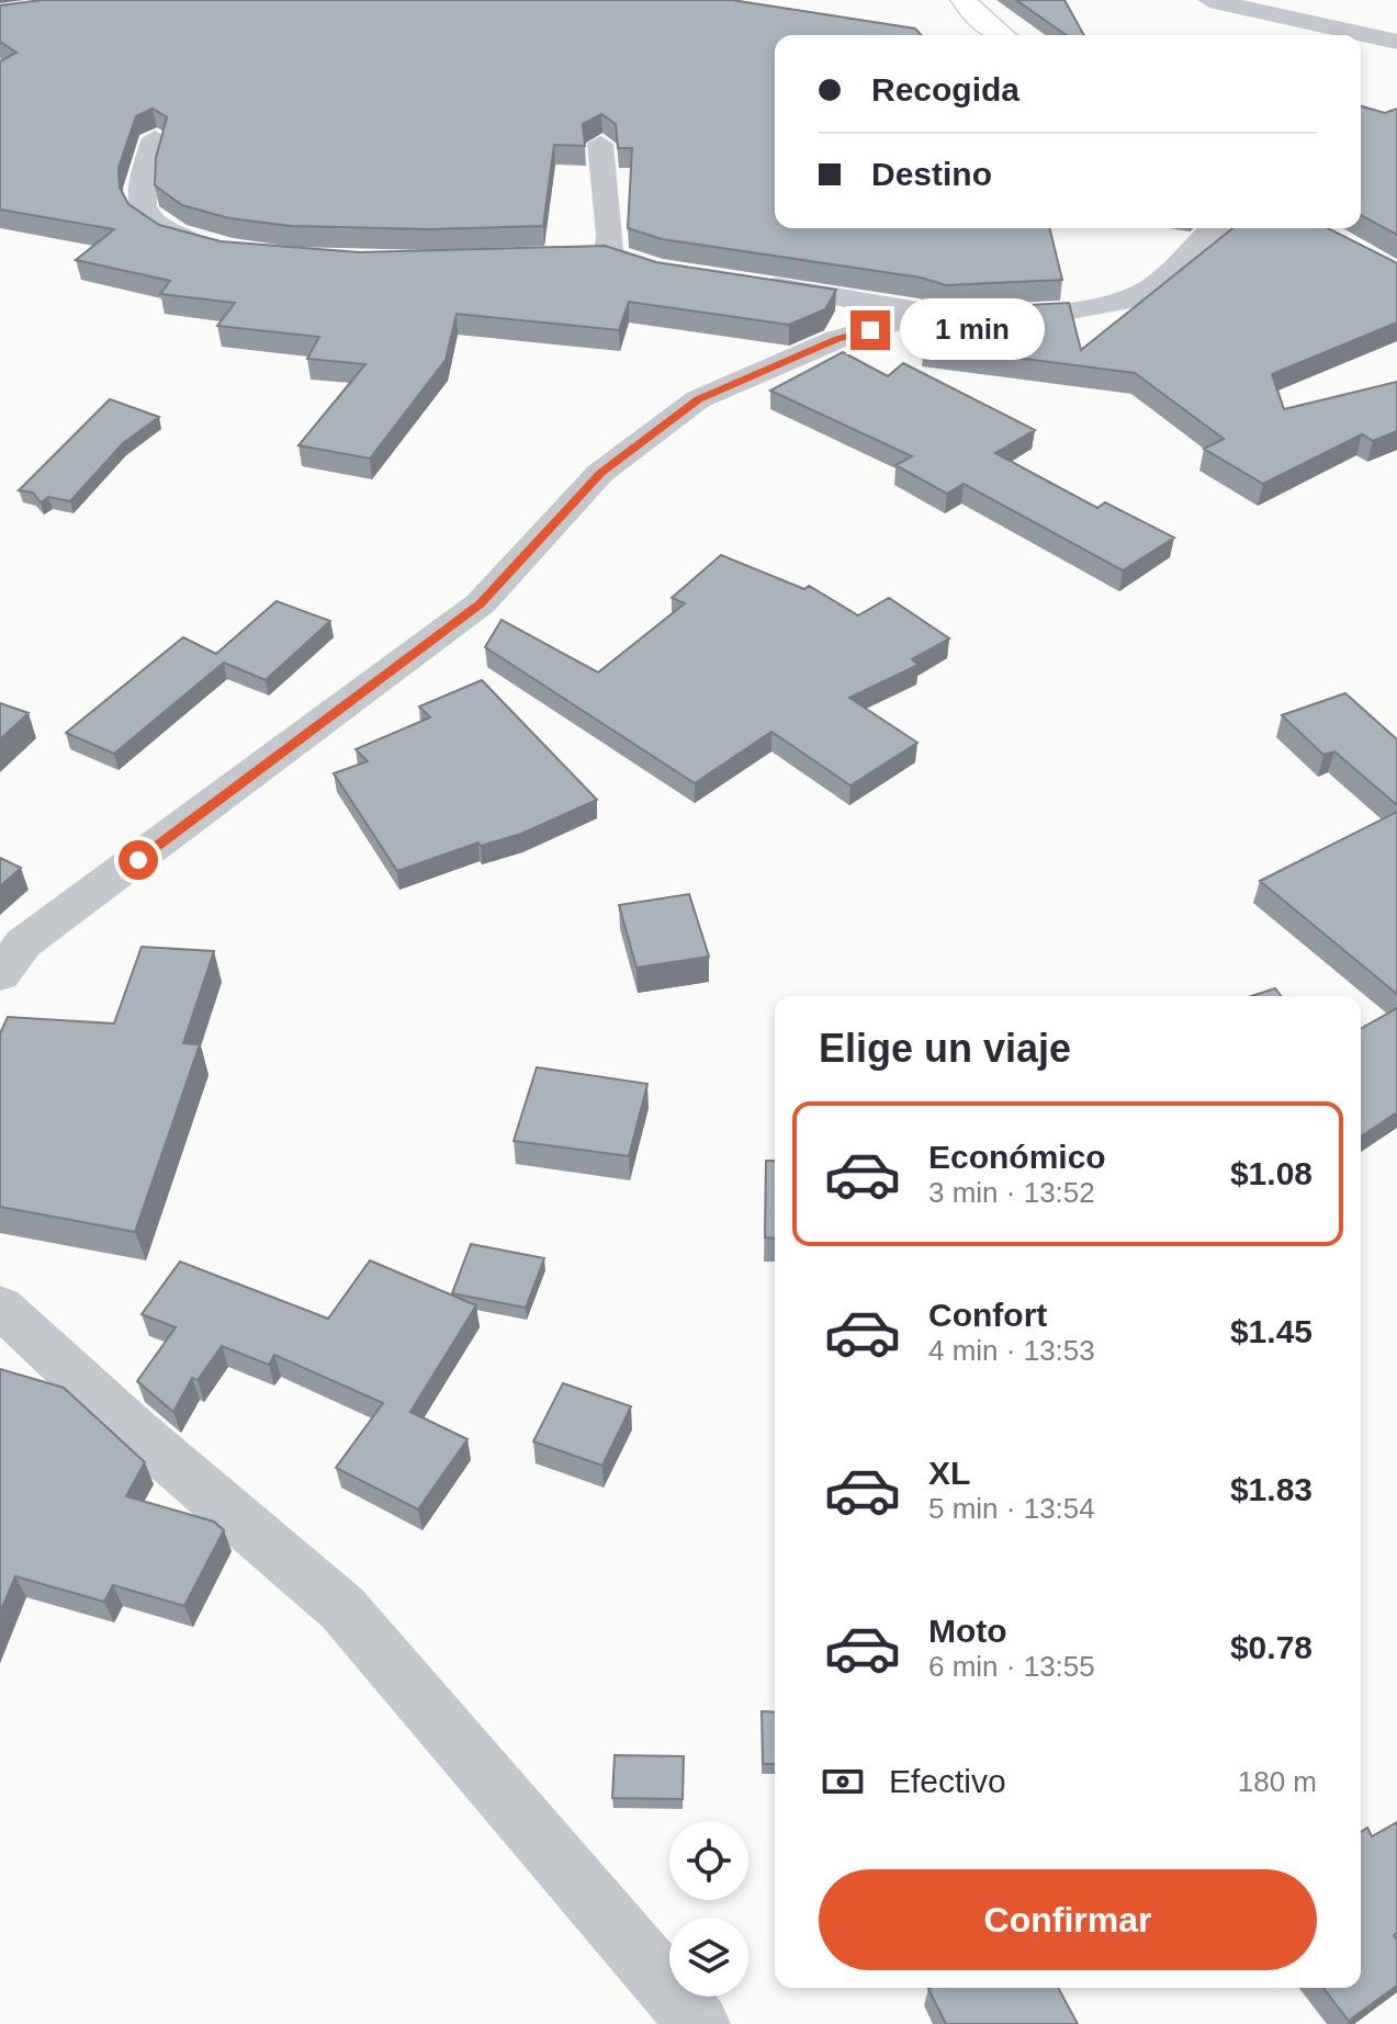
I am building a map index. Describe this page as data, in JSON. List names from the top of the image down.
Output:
{
  "page": {
    "banner": ["Recogida", "Destino"],
    "bubble": "1 min",
    "heading": "Elige un viaje",
    "list": [
      {
        "name": "Económico",
        "note": "3 min · 13:52",
        "value": "$1.08"
      },
      {
        "name": "Confort",
        "note": "4 min · 13:53",
        "value": "$1.45"
      },
      {
        "name": "XL",
        "note": "5 min · 13:54",
        "value": "$1.83"
      },
      {
        "name": "Moto",
        "note": "6 min · 13:55",
        "value": "$0.78"
      }
    ],
    "pay": ["Efectivo", "180 m"],
    "buttons": "Confirmar"
  }
}
